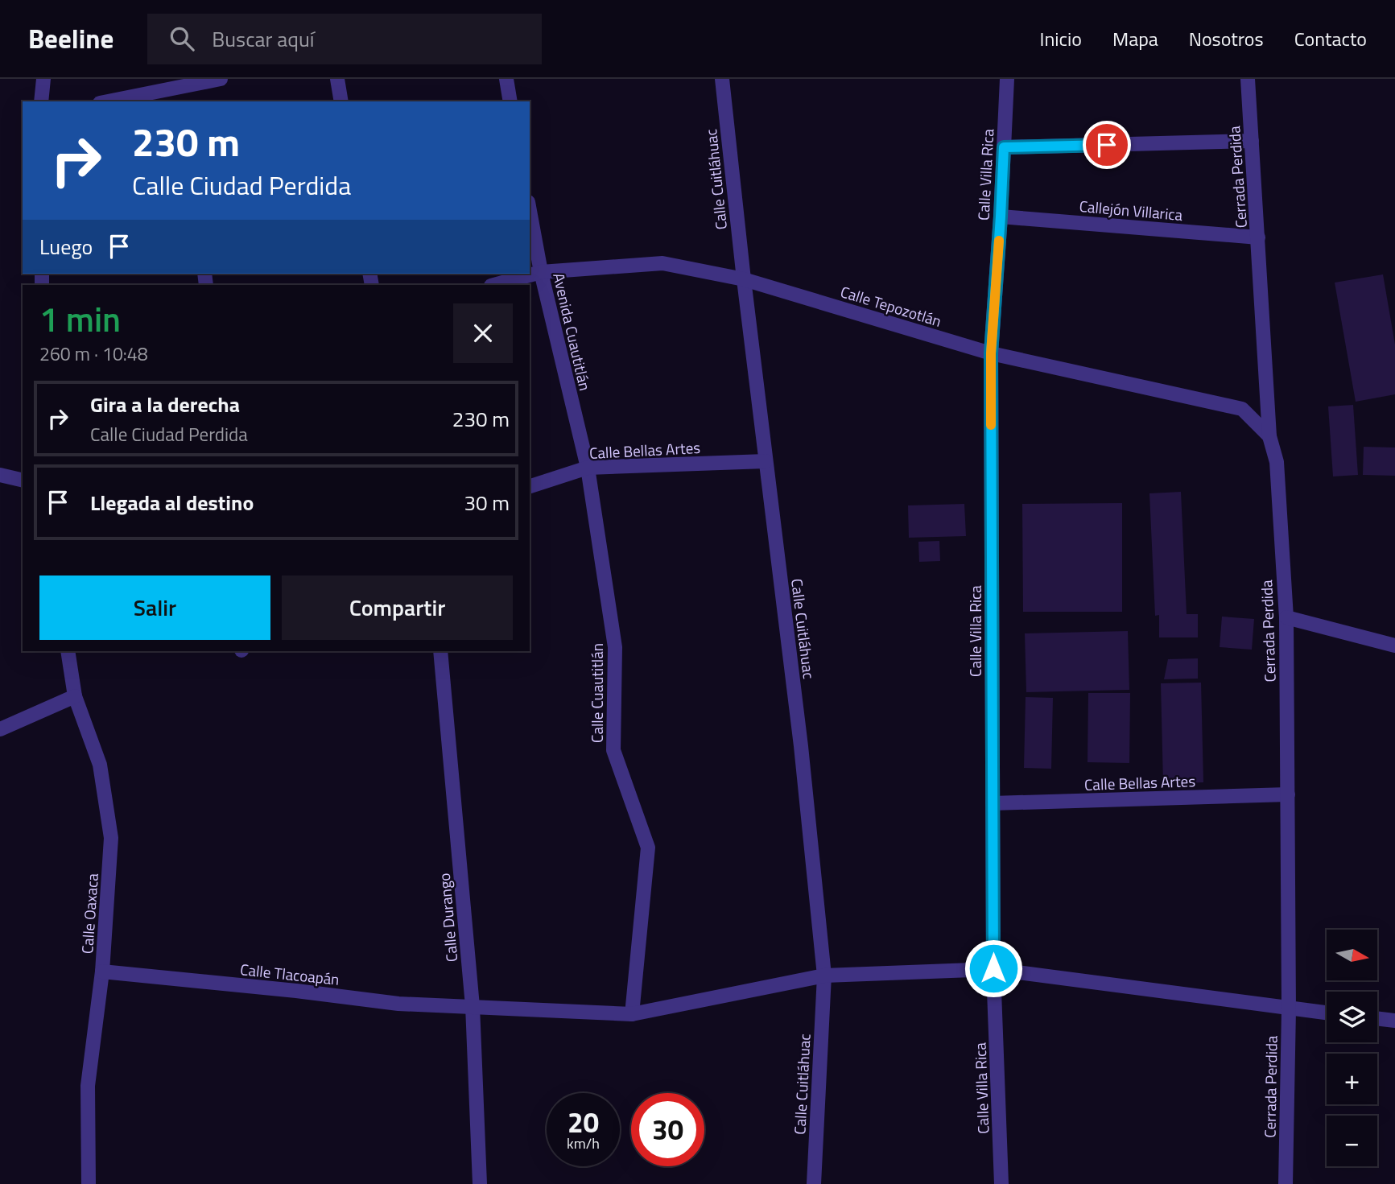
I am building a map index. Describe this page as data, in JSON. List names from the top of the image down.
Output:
{
  "streets": {
    "street": [
      "Calle Villa Rica",
      "Cerrada Perdida",
      "Calle Cuitláhuac",
      "Callejón Villarica",
      "Calle Tepozotlán",
      "Avenida Cuautitlán",
      "Calle Bellas Artes",
      "Calle Cuautitlán",
      "Calle Oaxaca",
      "Calle Durango",
      "Calle Tlacoapán"
    ]
  },
  "crossings": [
    ["Calle Villa Rica", "Callejón Villarica"],
    ["Calle Villa Rica", "Calle Tepozotlán"],
    ["Calle Villa Rica", "Calle Bellas Artes"],
    ["Calle Villa Rica", "Calle Tlacoapán"],
    ["Cerrada Perdida", "Callejón Villarica"],
    ["Cerrada Perdida", "Calle Tepozotlán"],
    ["Cerrada Perdida", "Calle Bellas Artes"],
    ["Cerrada Perdida", "Calle Tlacoapán"],
    ["Calle Cuitláhuac", "Calle Tepozotlán"],
    ["Calle Cuitláhuac", "Calle Bellas Artes"],
    ["Calle Cuitláhuac", "Calle Tlacoapán"],
    ["Calle Tepozotlán", "Avenida Cuautitlán"],
    ["Avenida Cuautitlán", "Calle Bellas Artes"],
    ["Avenida Cuautitlán", "Calle Cuautitlán"],
    ["Calle Bellas Artes", "Calle Cuautitlán"],
    ["Calle Cuautitlán", "Calle Tlacoapán"],
    ["Calle Oaxaca", "Calle Tlacoapán"],
    ["Calle Durango", "Calle Tlacoapán"]
  ],
  "north": "right",
  "page": {
    "header": "Beeline",
    "search": "Buscar aquí",
    "nav": [
      "Inicio",
      "Mapa",
      "Nosotros",
      "Contacto"
    ],
    "turn": ["230 m", "Calle Ciudad Perdida"],
    "then": "Luego",
    "heading": ["1 min", "260 m · 10:48"],
    "list": [
      {
        "name": "Gira a la derecha",
        "note": "Calle Ciudad Perdida",
        "value": "230 m"
      },
      {
        "name": "Llegada al destino",
        "value": "30 m"
      }
    ],
    "buttons": ["Salir", "Compartir"],
    "map_buttons": ["+", "−"],
    "speed": "20 km/h",
    "limit": "30"
  }
}
